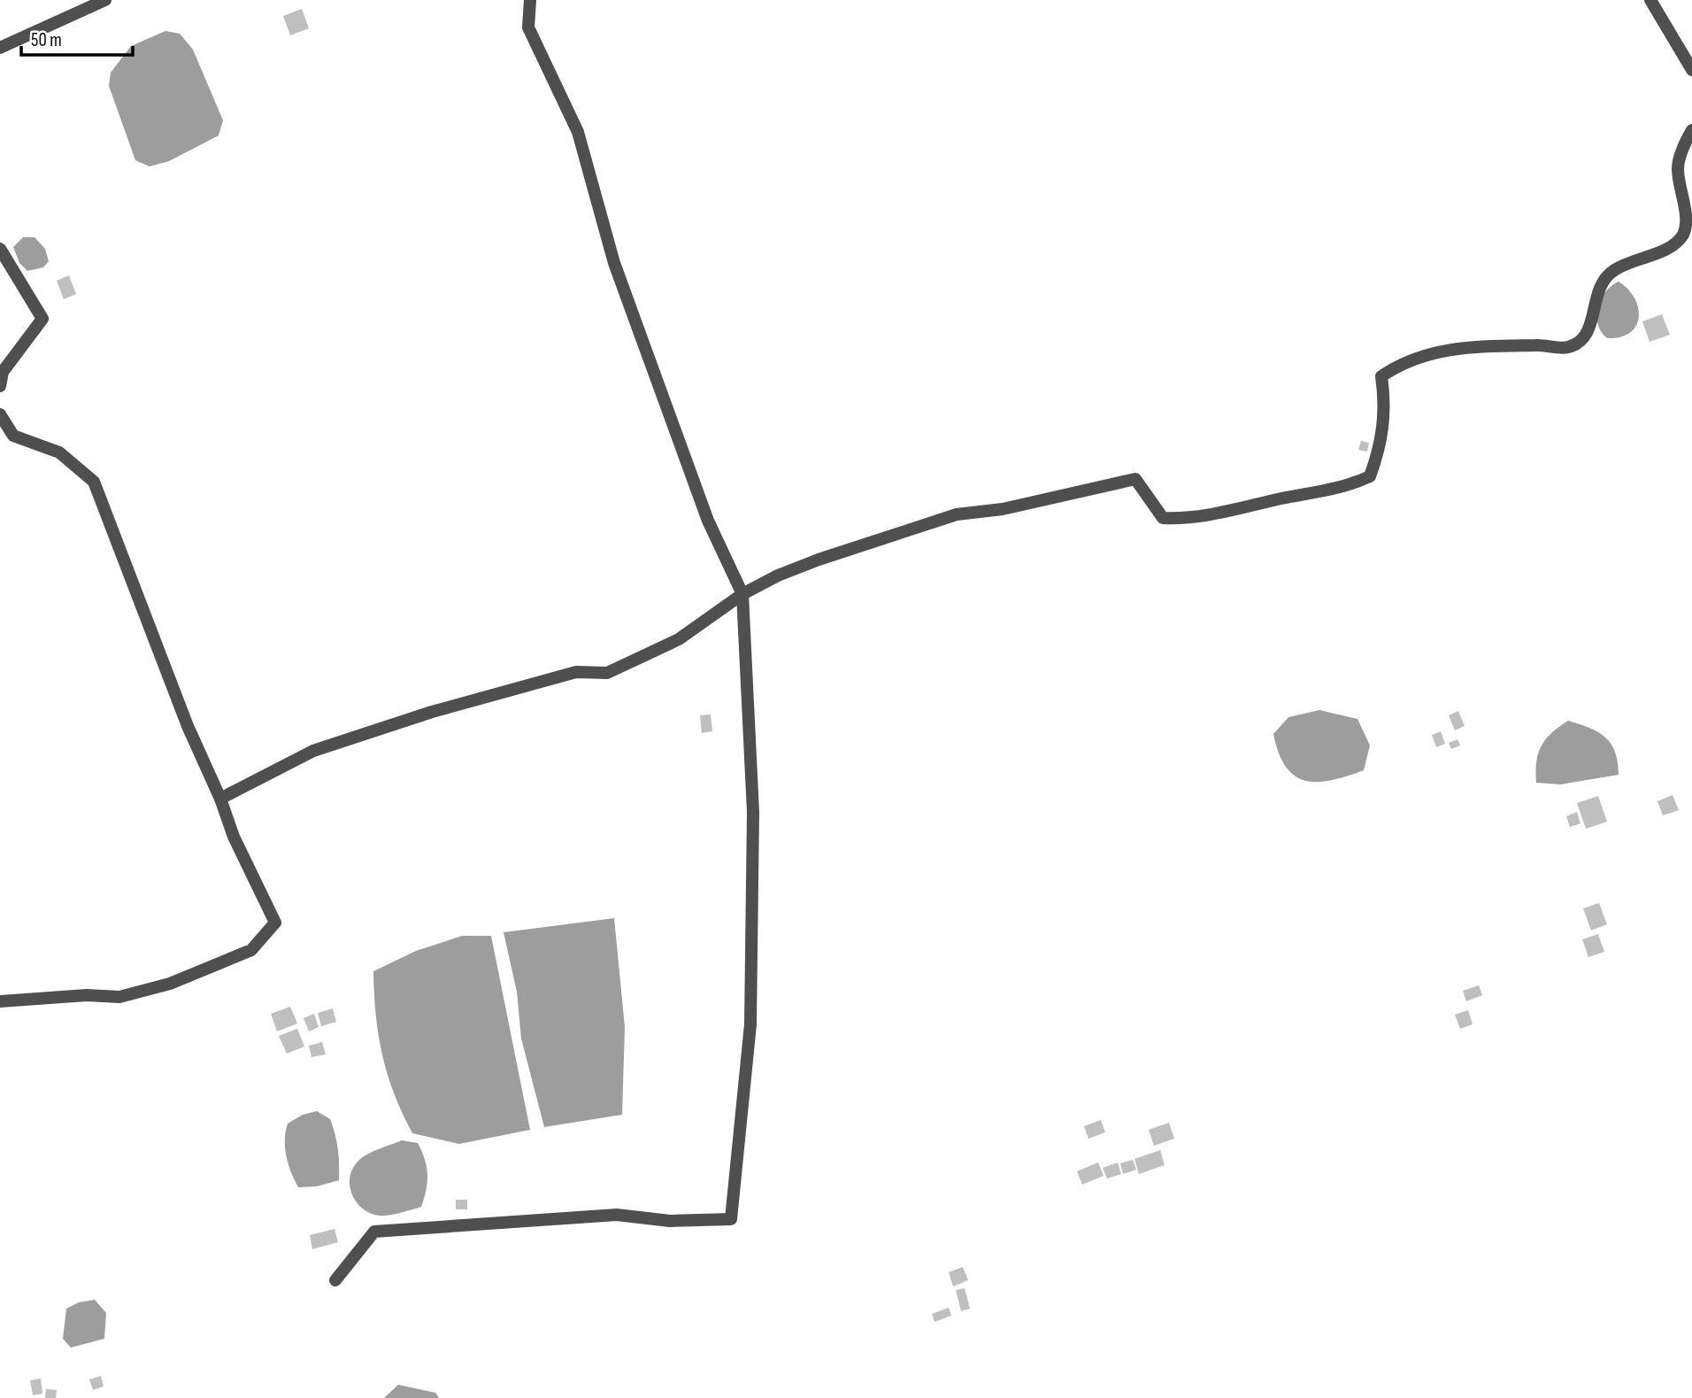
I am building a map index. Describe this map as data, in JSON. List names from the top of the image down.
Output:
{
  "scale_bar": "50 m"
}
